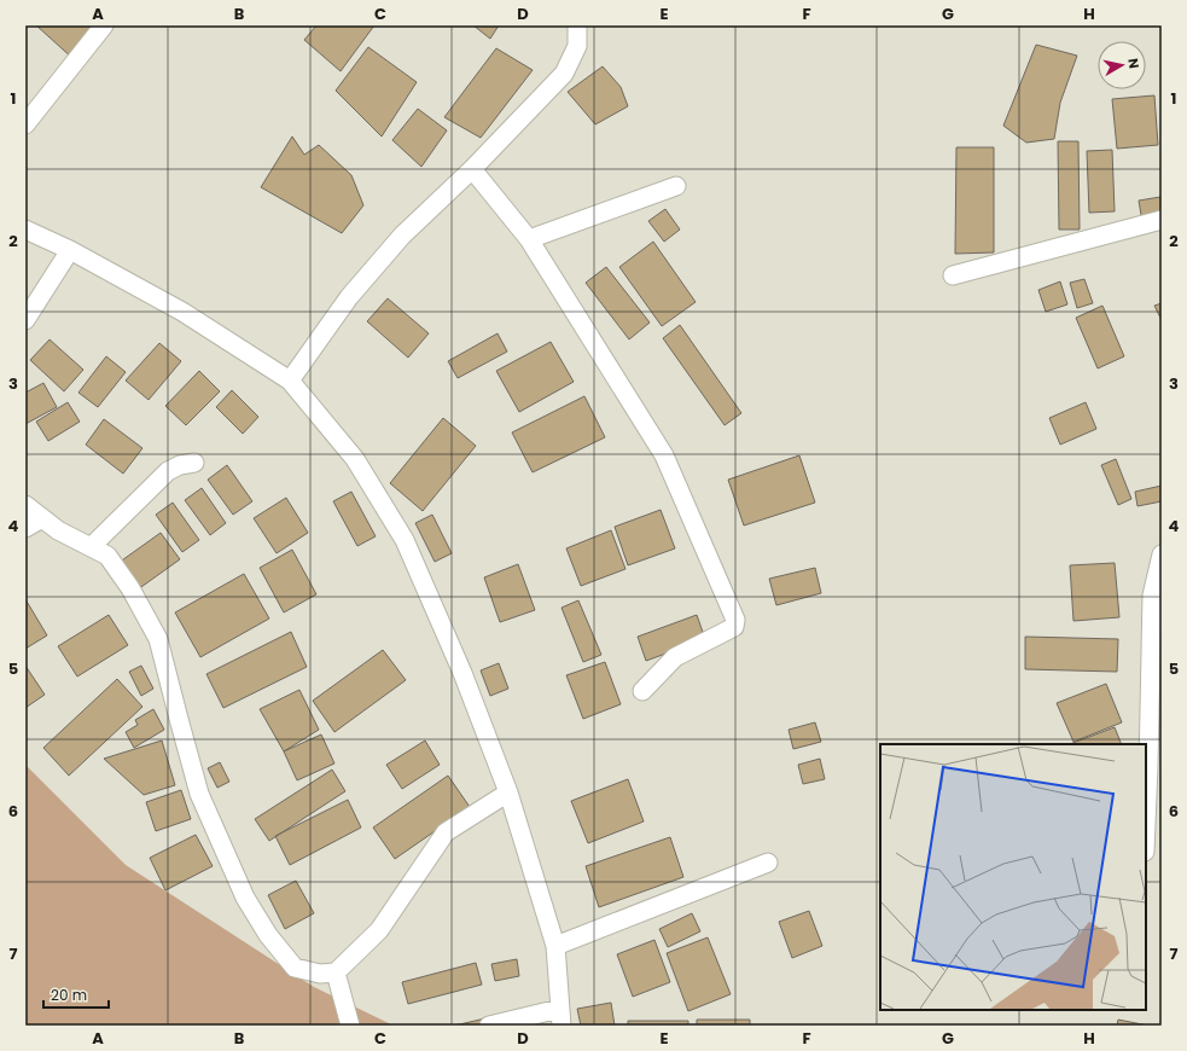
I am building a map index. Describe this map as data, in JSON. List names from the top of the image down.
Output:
{
  "scale_bar": "20 m",
  "north": "right",
  "grid": {
    "columns": [
      "A",
      "B",
      "C",
      "D",
      "E",
      "F",
      "G",
      "H"
    ],
    "rows": [
      "1",
      "2",
      "3",
      "4",
      "5",
      "6",
      "7"
    ]
  }
}
